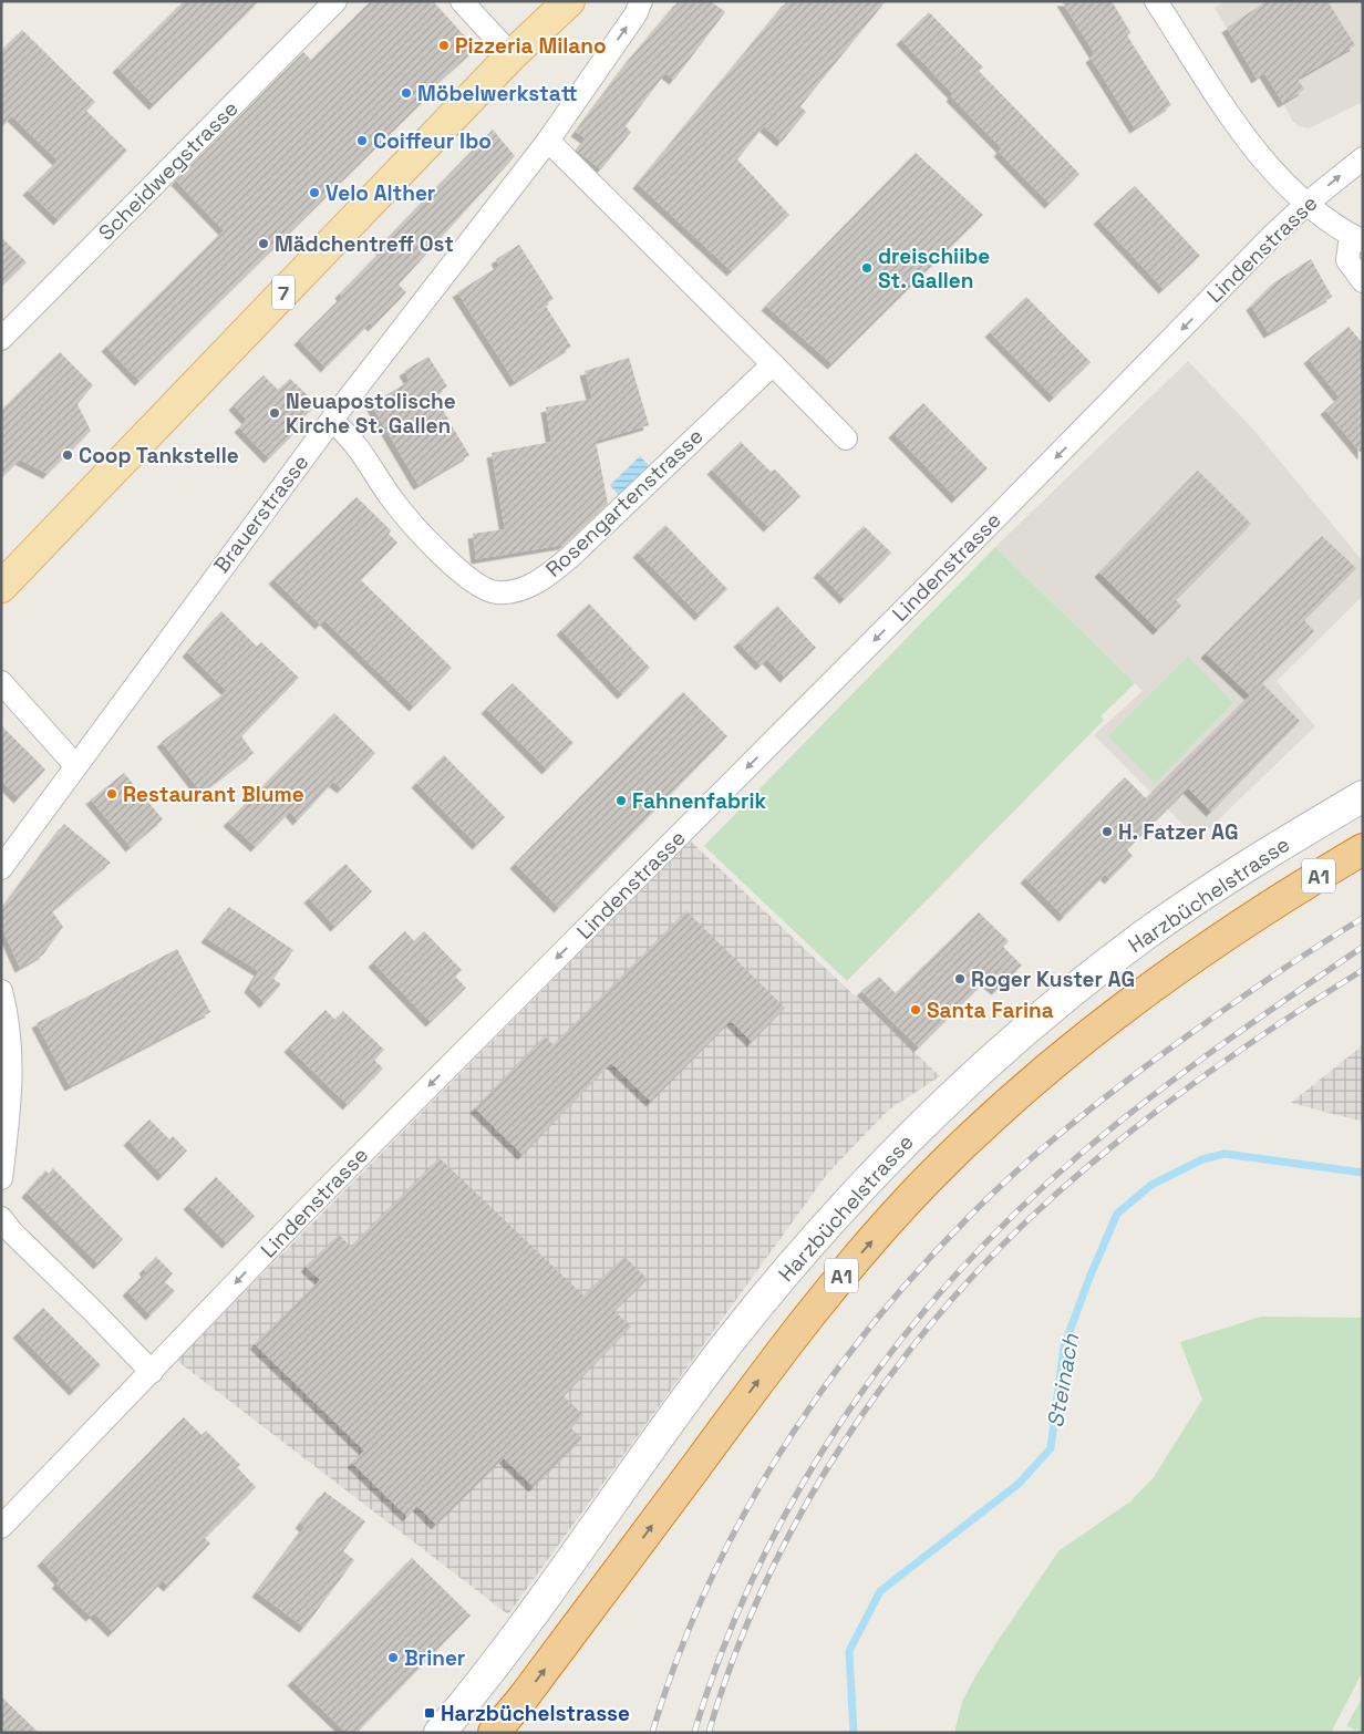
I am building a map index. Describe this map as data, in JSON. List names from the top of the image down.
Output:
{
  "streets": {
    "highway": ["A1"],
    "main road": ["7"],
    "street": [
      "Scheidwegstrasse",
      "Lindenstrasse",
      "Rosengartenstrasse",
      "Brauerstrasse",
      "Harzbüchelstrasse"
    ]
  },
  "crossings": [
    ["Rosengartenstrasse", "Brauerstrasse"]
  ],
  "one_way": ["Lindenstrasse"],
  "water": ["Steinach"],
  "places": {
    "other": [
      "Pizzeria Milano",
      "Möbelwerkstatt",
      "Coiffeur Ibo",
      "Velo Alther",
      "Mädchentreff Ost",
      "dreischiibe St. Gallen",
      "Neuapostolische Kirche St. Gallen",
      "Coop Tankstelle",
      "Restaurant Blume",
      "Fahnenfabrik",
      "H. Fatzer AG",
      "Roger Kuster AG",
      "Santa Farina",
      "Briner"
    ],
    "transit": ["Harzbüchelstrasse"]
  }
}
